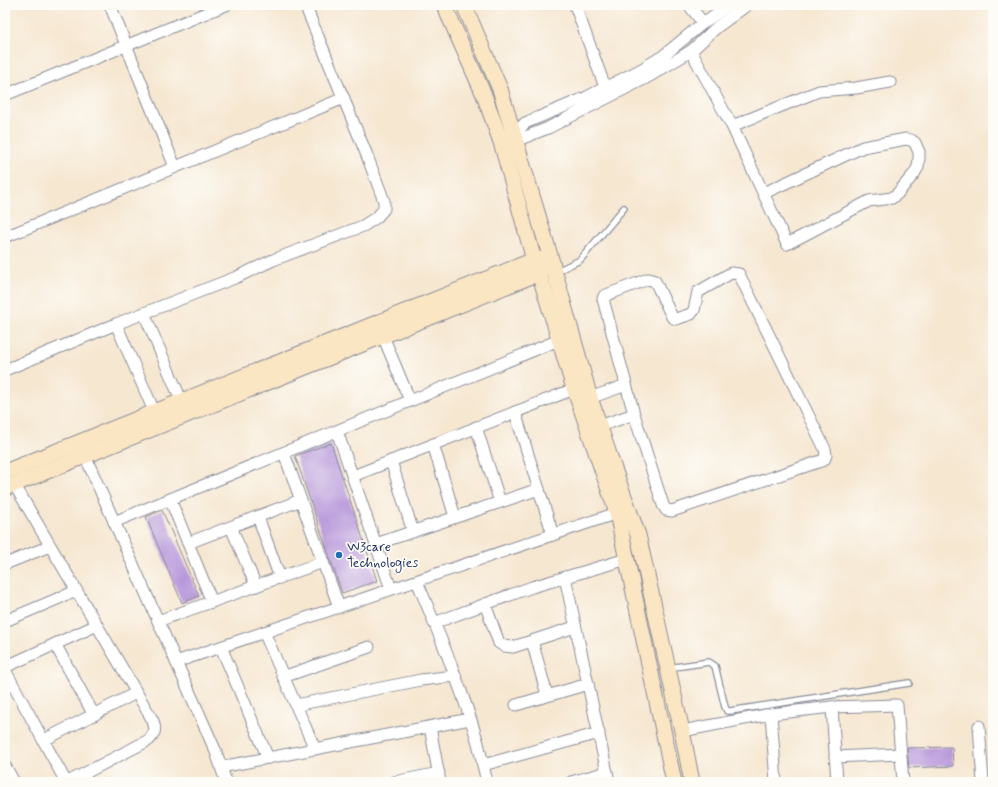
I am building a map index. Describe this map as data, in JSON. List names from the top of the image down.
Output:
{
  "places": ["W3care Technologies"]
}
